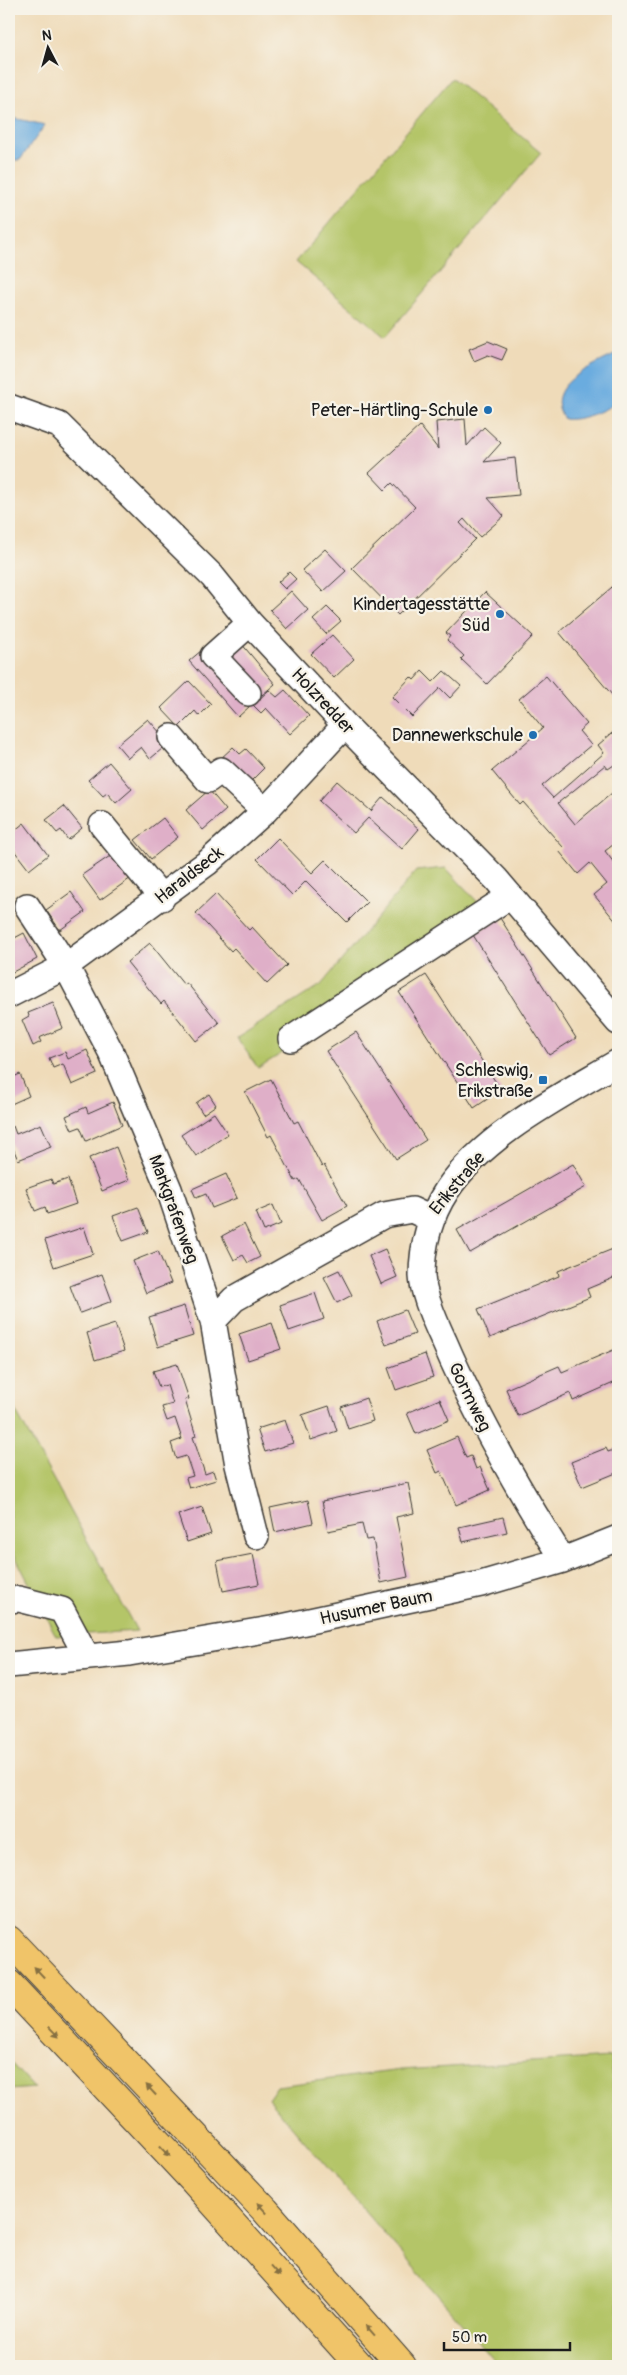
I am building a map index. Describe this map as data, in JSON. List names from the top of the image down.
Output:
{
  "streets": {
    "street": [
      "Holzredder",
      "Haraldseck",
      "Erikstraße",
      "Markgrafenweg",
      "Gormweg",
      "Husumer Baum"
    ]
  },
  "crossings": [
    ["Holzredder", "Haraldseck"],
    ["Haraldseck", "Markgrafenweg"],
    ["Erikstraße", "Markgrafenweg"],
    ["Erikstraße", "Gormweg"],
    ["Gormweg", "Husumer Baum"]
  ],
  "places": {
    "other": ["Peter-Härtling-Schule", "Kindertagesstätte Süd", "Dannewerkschule"],
    "transit": ["Schleswig, Erikstraße"]
  },
  "scale_bar": "50 m",
  "north": "top"
}
